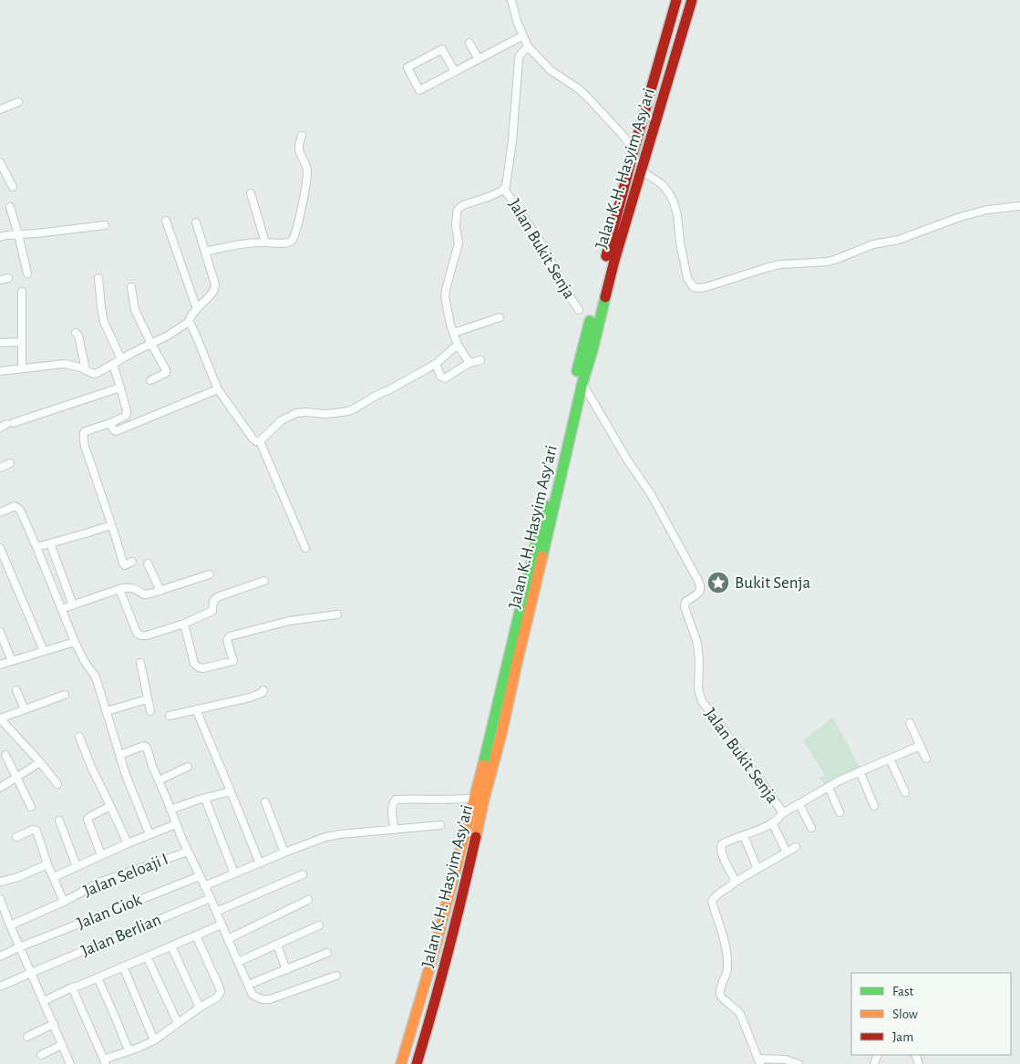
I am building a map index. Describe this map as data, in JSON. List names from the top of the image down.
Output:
{
  "streets": {
    "highway": ["Jalan K.H. Hasyim Asy'ari"],
    "street": [
      "Jalan Bukit Senja",
      "Jalan Seloaji I",
      "Jalan Giok",
      "Jalan Berlian"
    ]
  },
  "crossings": [
    ["Jalan K.H. Hasyim Asy'ari", "Jalan Bukit Senja"]
  ],
  "places": {
    "place": ["Bukit Senja"]
  },
  "legend": ["Fast", "Slow", "Jam"]
}
